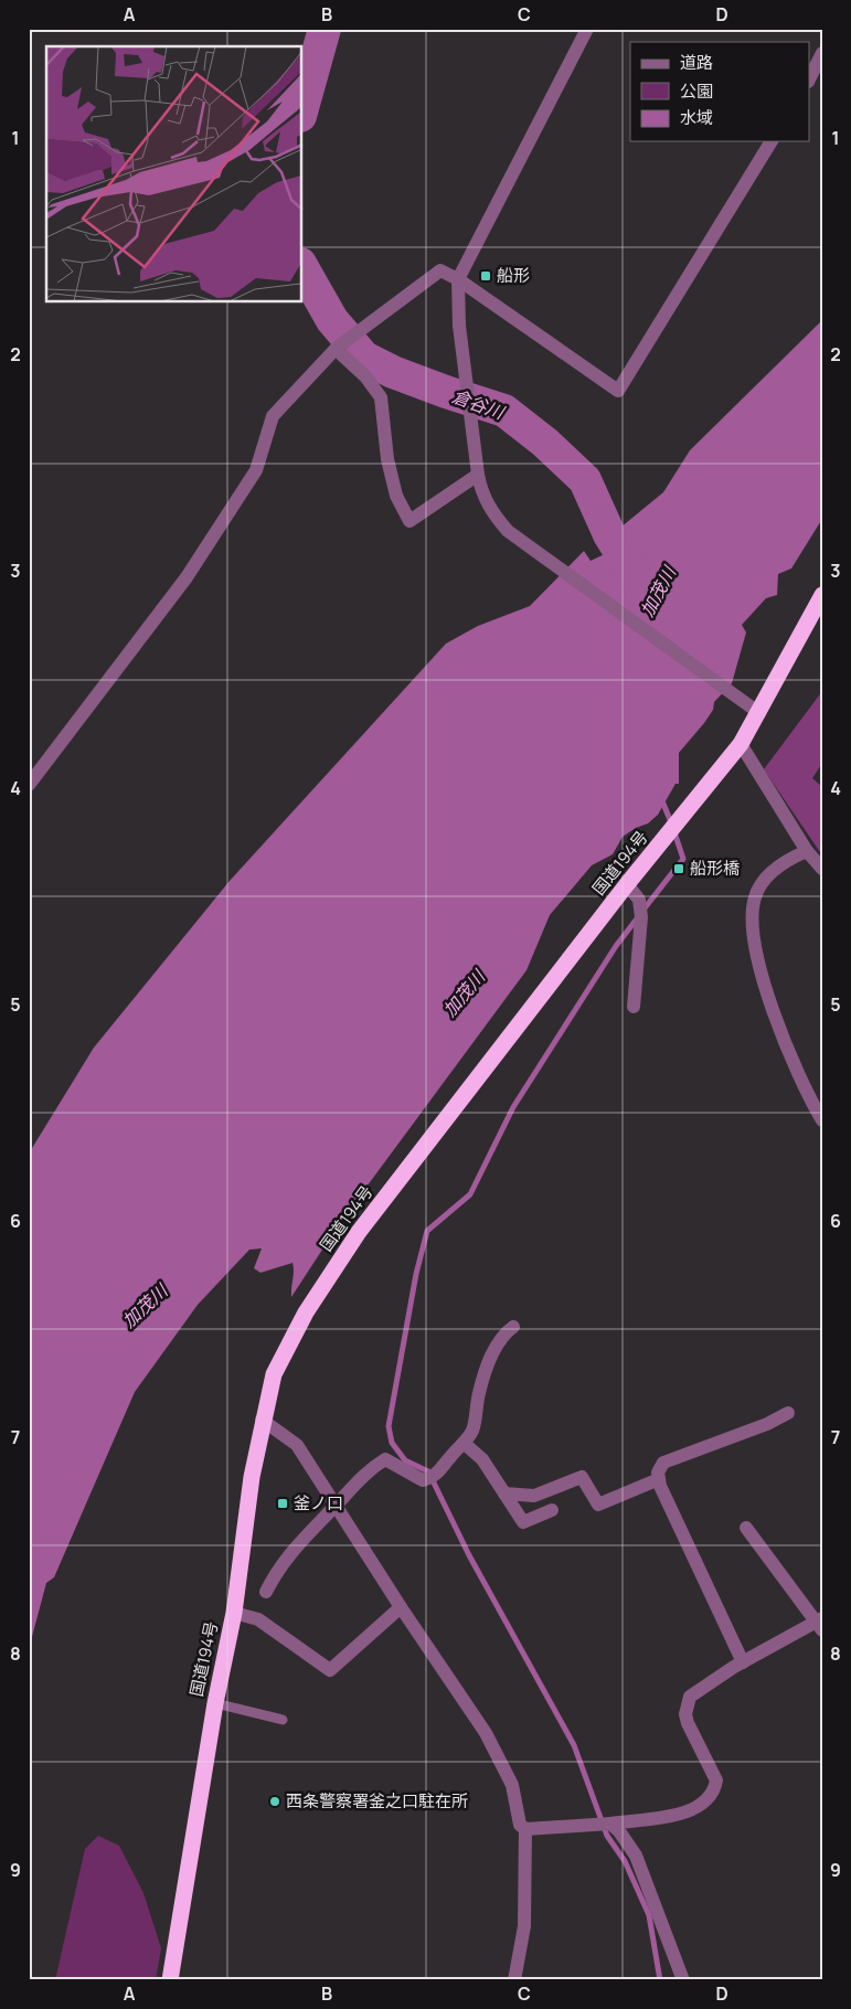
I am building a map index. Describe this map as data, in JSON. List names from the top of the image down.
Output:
{
  "streets": {
    "highway": ["国道194号"]
  },
  "water": ["倉谷川", "加茂川"],
  "places": {
    "transit": ["船形", "船形橋", "釜ノ口"],
    "other": ["西条警察署釜之口駐在所"]
  },
  "legend": ["道路", "公園", "水域"],
  "grid": {
    "columns": [
      "A",
      "B",
      "C",
      "D"
    ],
    "rows": [
      "1",
      "2",
      "3",
      "4",
      "5",
      "6",
      "7",
      "8",
      "9"
    ]
  }
}
